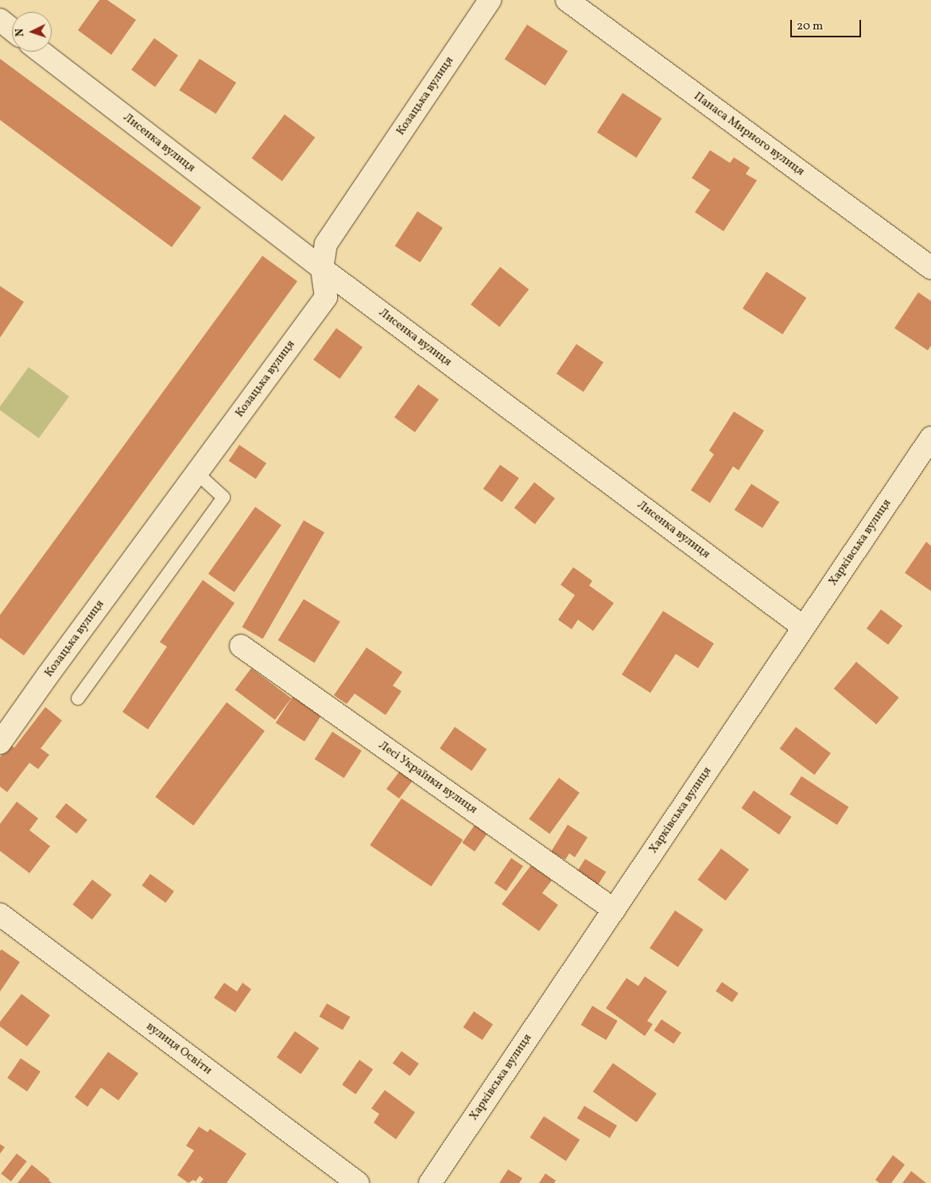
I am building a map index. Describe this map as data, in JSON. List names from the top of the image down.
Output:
{
  "streets": {
    "street": [
      "Козацька вулиця",
      "Панаса Мирного вулиця",
      "Лисенка вулиця",
      "Харківська вулиця",
      "Лесі Українки вулиця",
      "вулиця Освіти"
    ]
  },
  "crossings": [
    ["Козацька вулиця", "Лисенка вулиця"],
    ["Лисенка вулиця", "Харківська вулиця"],
    ["Харківська вулиця", "Лесі Українки вулиця"]
  ],
  "scale_bar": "20 m",
  "north": "left"
}
